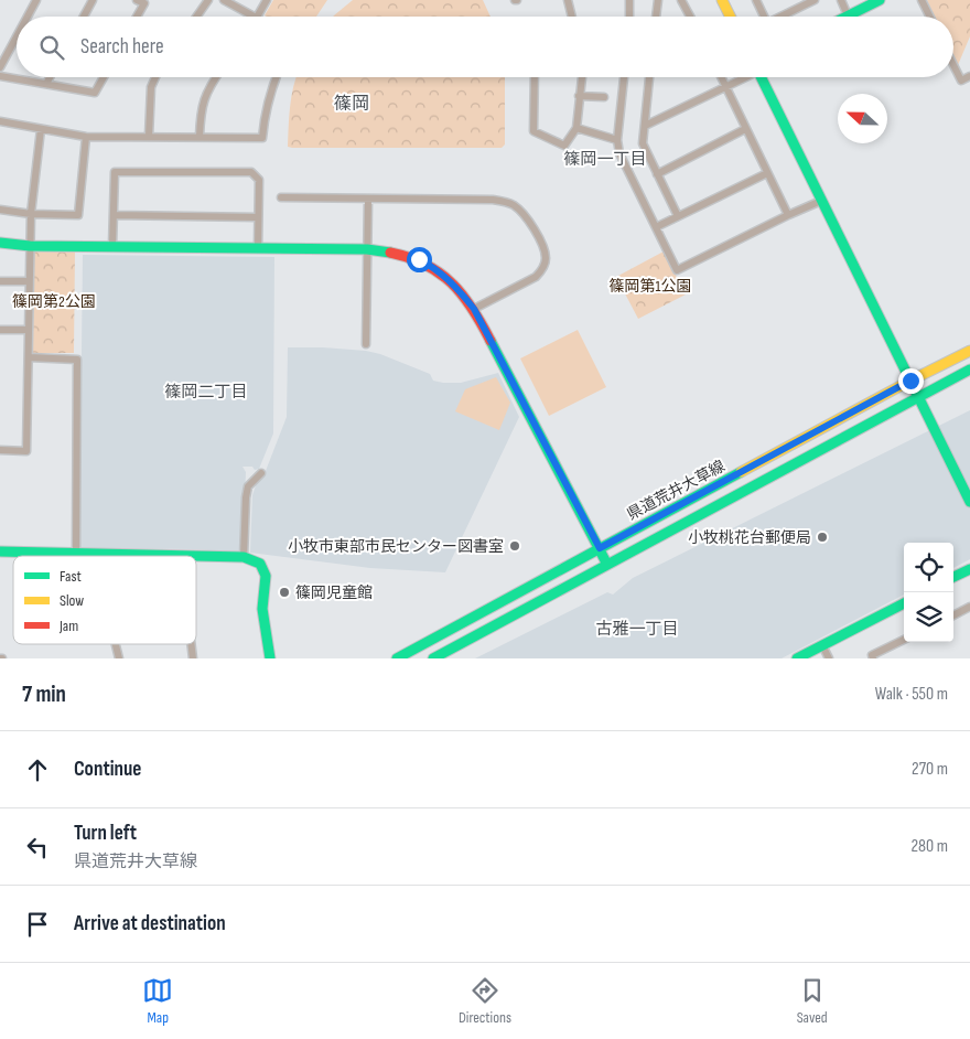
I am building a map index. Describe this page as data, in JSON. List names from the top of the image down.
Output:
{
  "streets": {
    "street": ["県道荒井大草線"]
  },
  "districts": [
    "篠岡",
    "篠岡一丁目",
    "篠岡二丁目",
    "古雅一丁目"
  ],
  "parks": ["篠岡第1公園", "篠岡第2公園"],
  "places": ["小牧桃花台郵便局", "小牧市東部市民センター図書室", "篠岡児童館"],
  "legend": ["Fast", "Slow", "Jam"],
  "north": "left",
  "page": {
    "search": "Search here",
    "heading": ["7 min", "Walk · 550 m"],
    "list": [
      ["Continue", "270 m"],
      ["Turn left", "県道荒井大草線", "280 m"],
      "Arrive at destination"
    ],
    "nav": ["Map", "Directions", "Saved"]
  }
}
